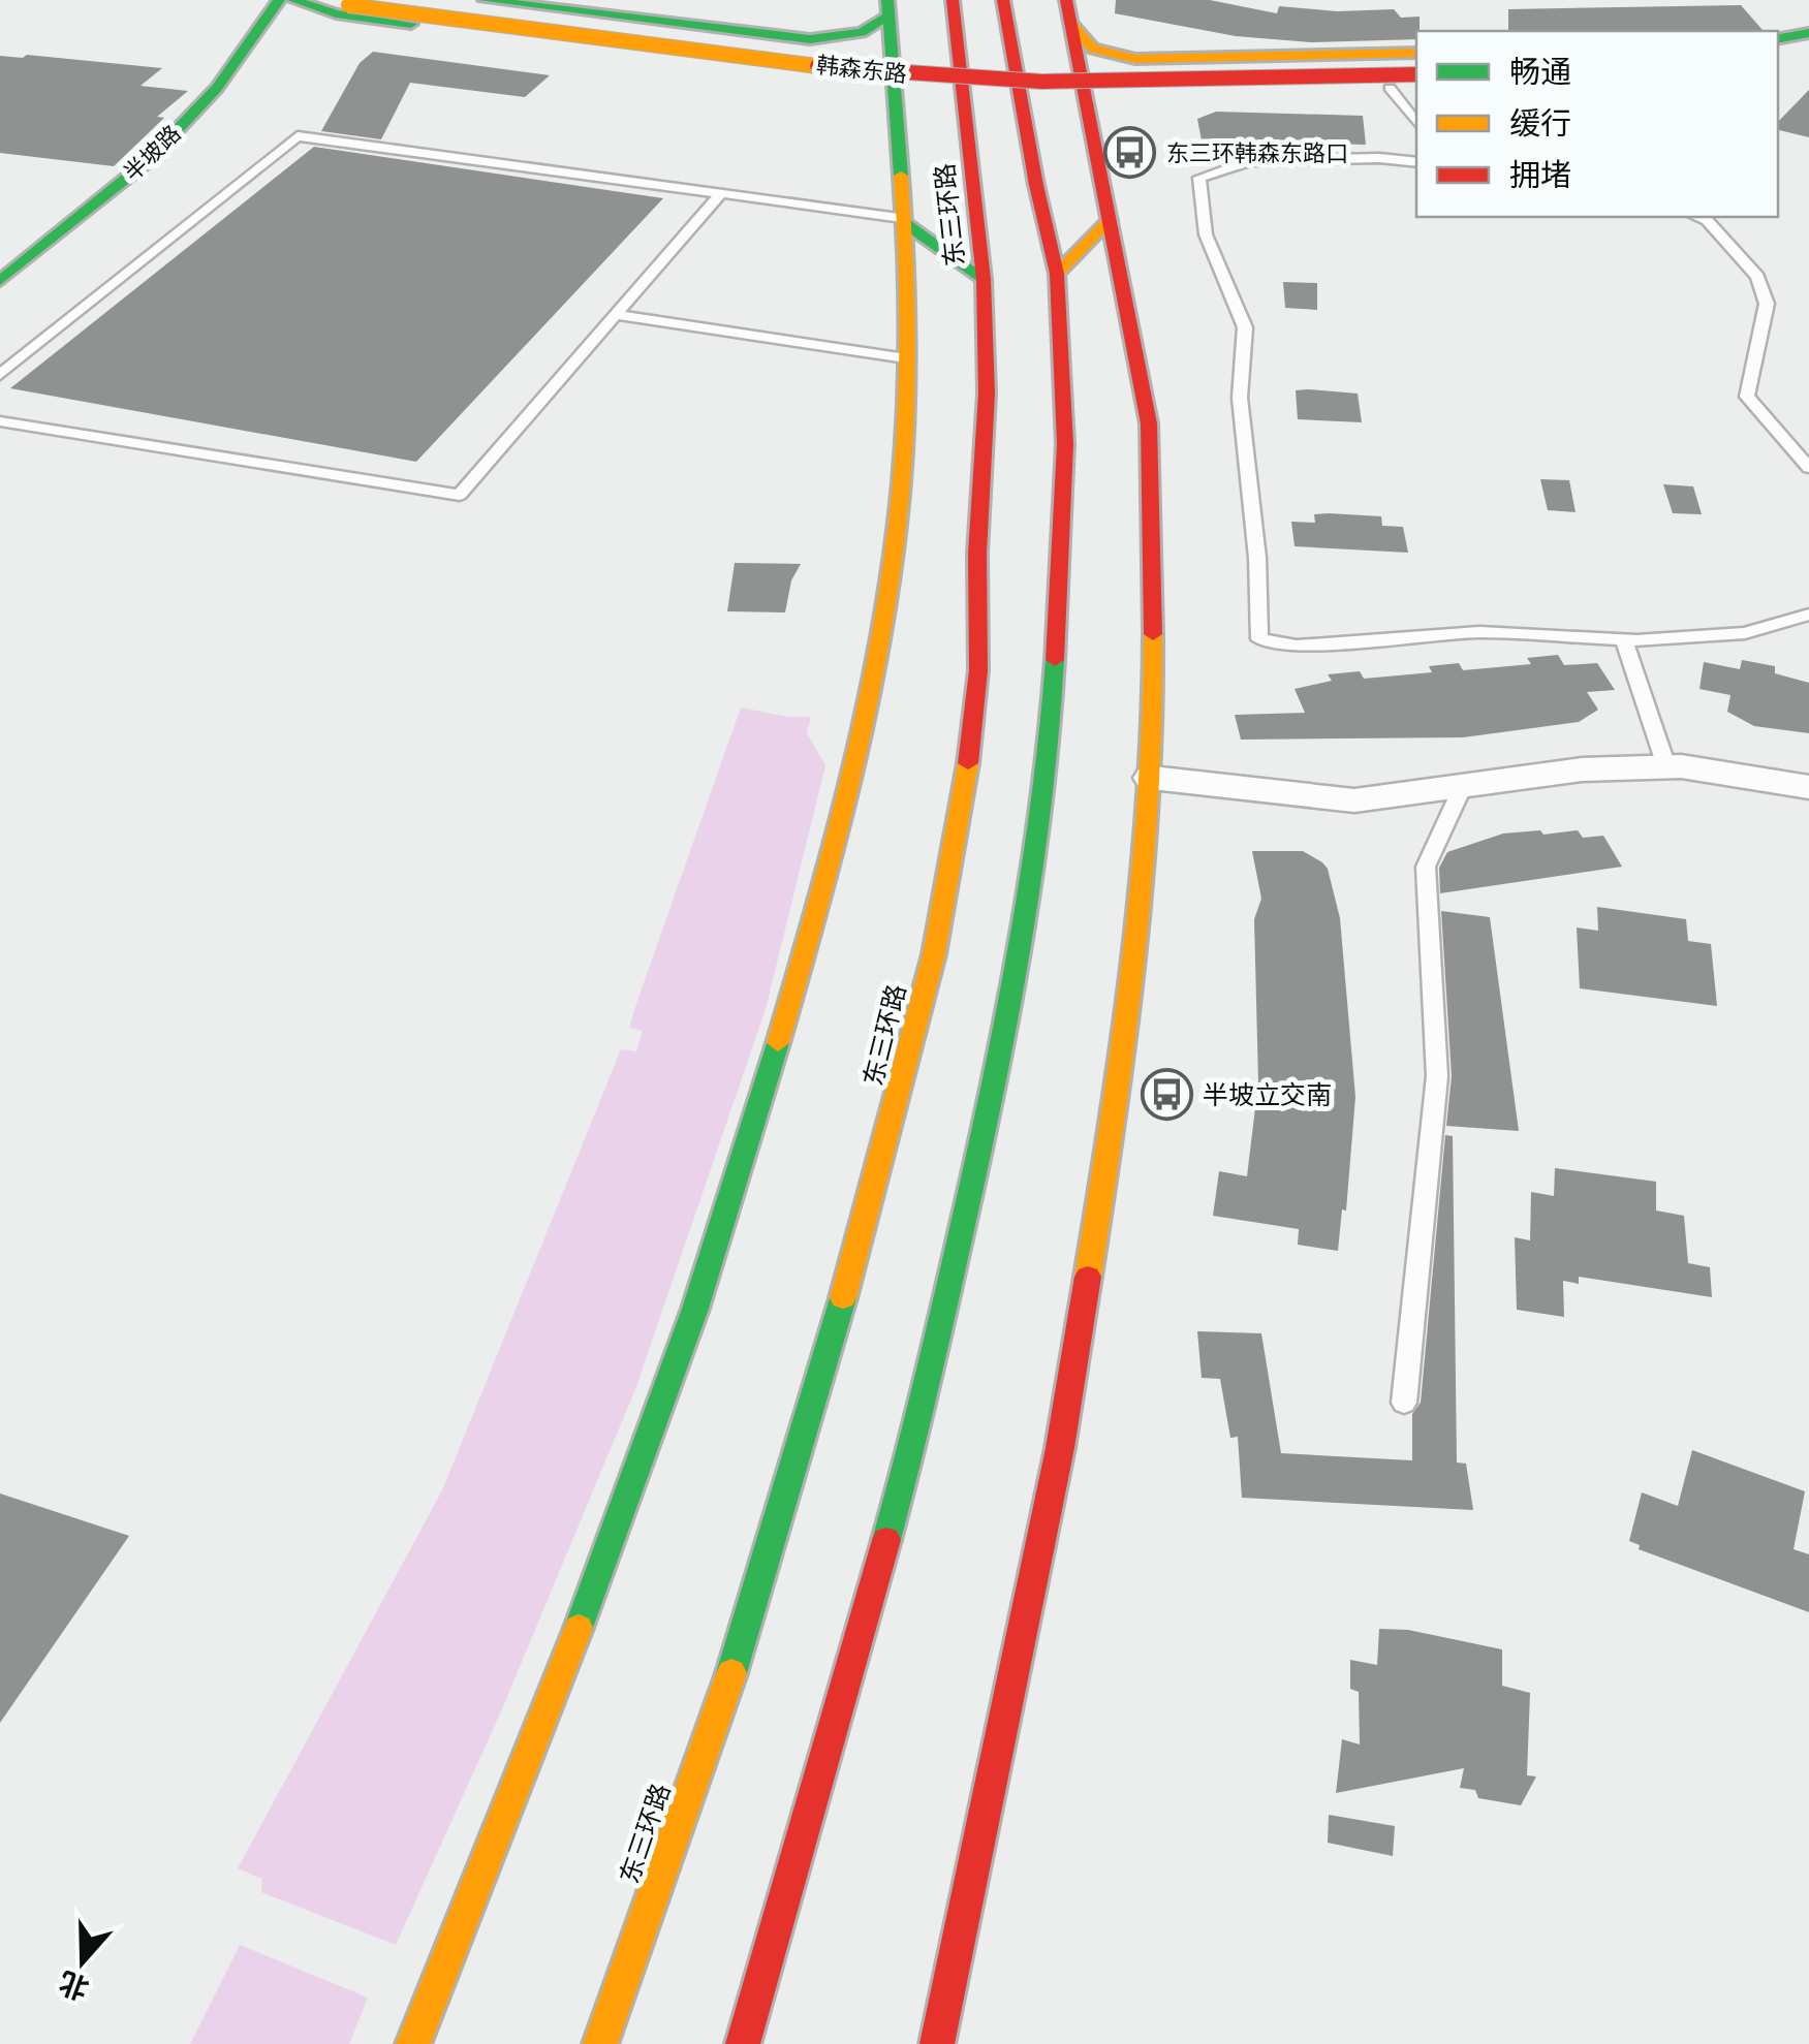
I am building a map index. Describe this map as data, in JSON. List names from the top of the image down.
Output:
{
  "streets": {
    "main road": ["韩森东路", "半坡路", "东三环路"]
  },
  "places": {
    "bus stop": ["东三环韩森东路口", "半坡立交南"]
  },
  "legend": ["畅通", "缓行", "拥堵"],
  "north": "bottom"
}
